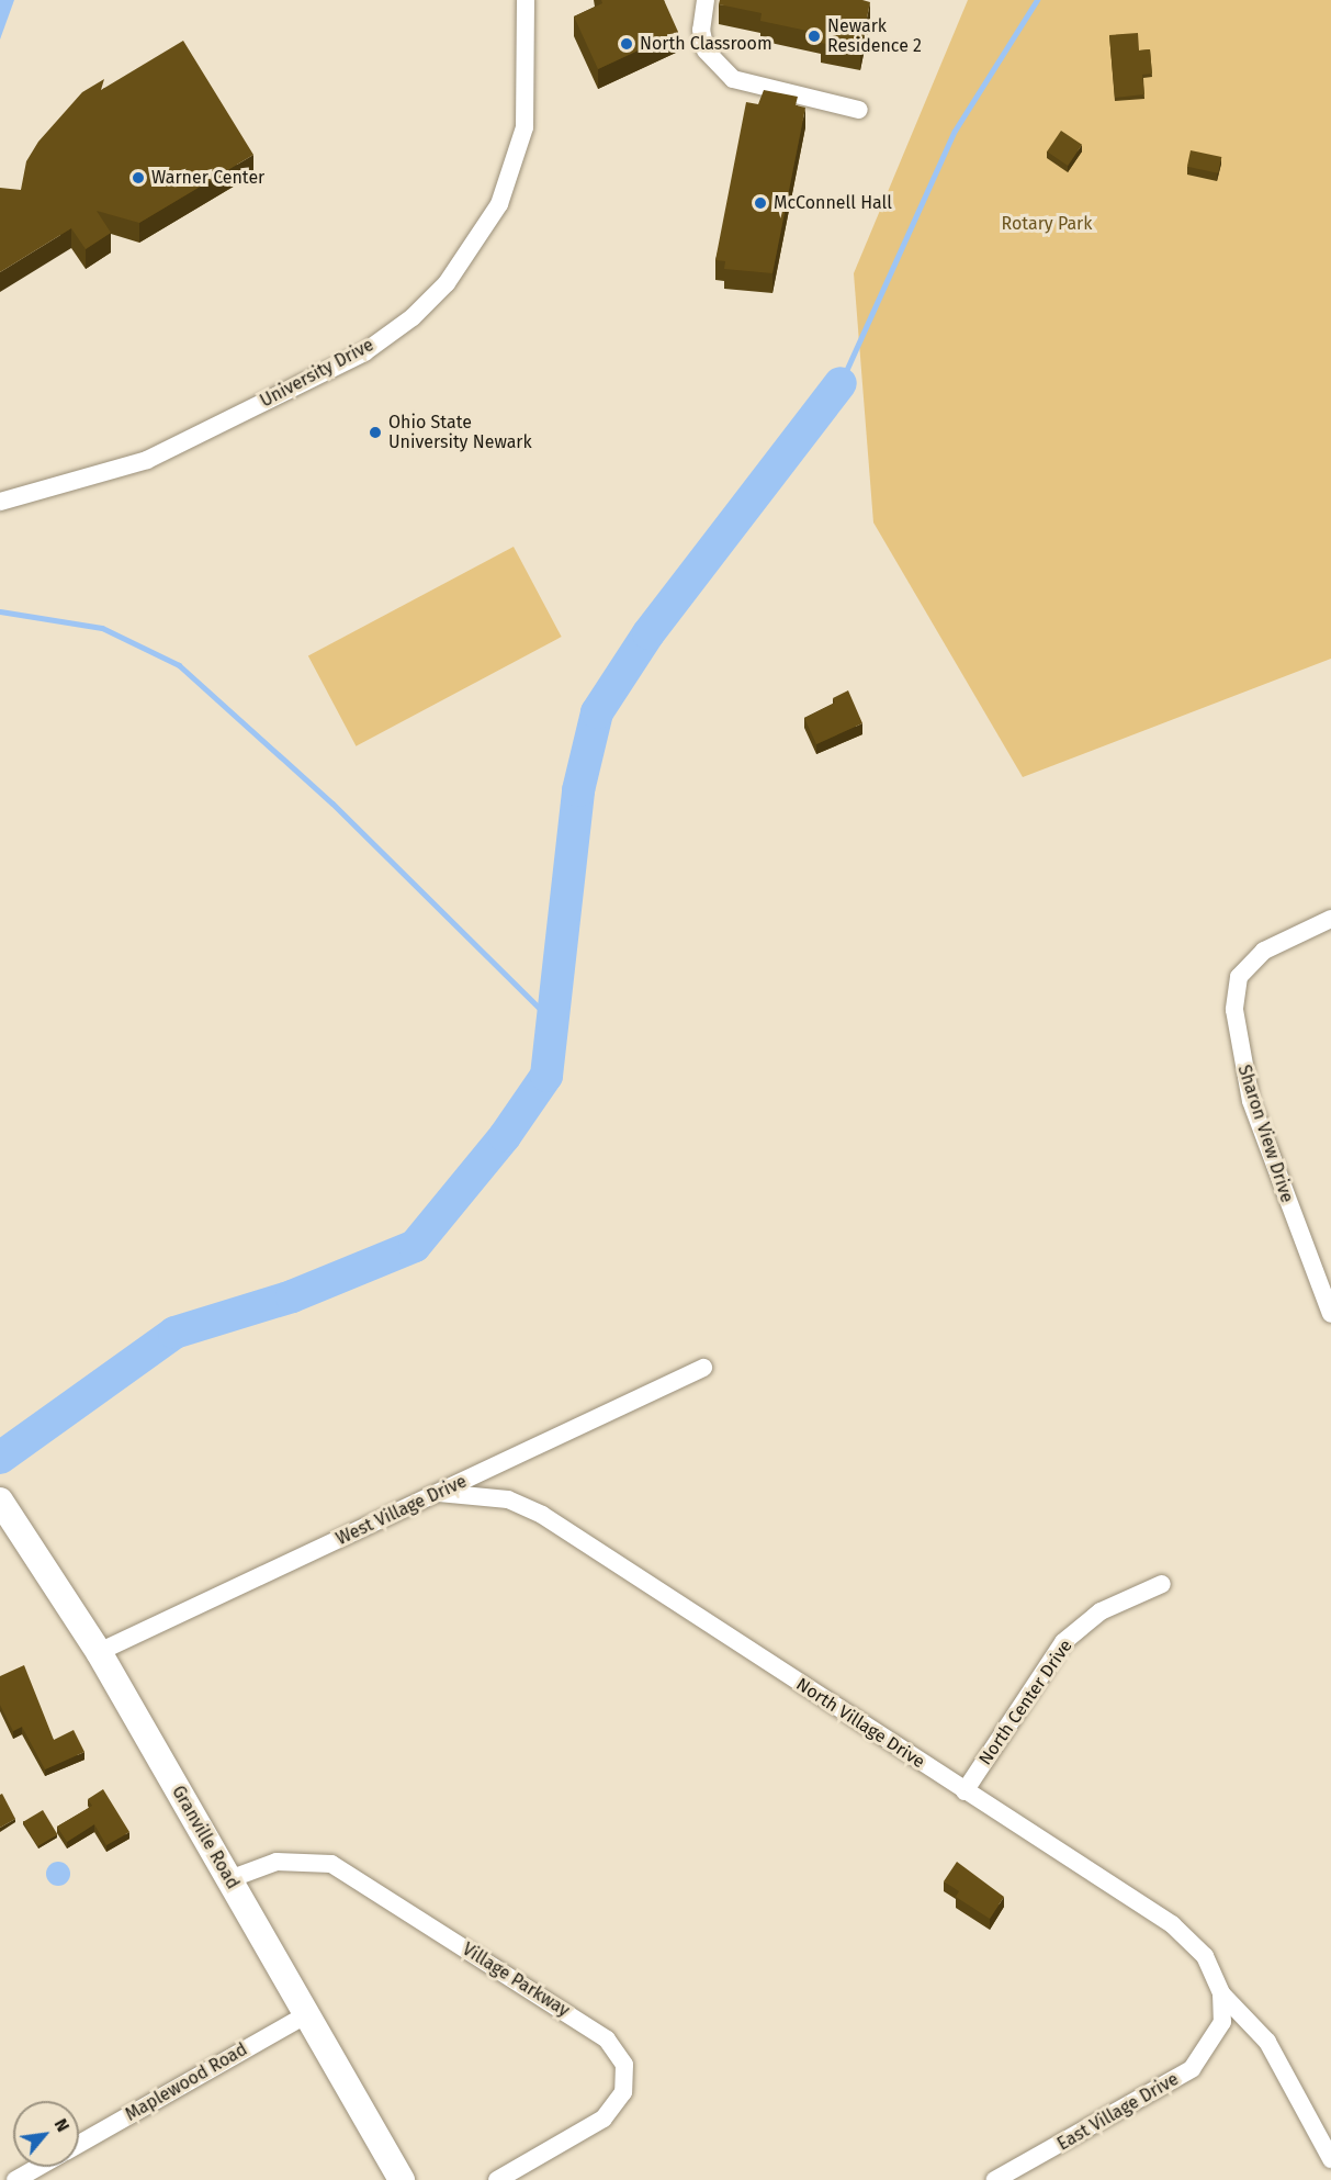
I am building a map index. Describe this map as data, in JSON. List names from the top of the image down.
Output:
{
  "streets": {
    "street": [
      "University Drive",
      "Sharon View Drive",
      "West Village Drive",
      "North Center Drive",
      "North Village Drive",
      "Granville Road",
      "Village Parkway",
      "Maplewood Road",
      "East Village Drive"
    ]
  },
  "crossings": [
    ["West Village Drive", "North Village Drive"],
    ["West Village Drive", "Granville Road"],
    ["North Center Drive", "North Village Drive"],
    ["North Village Drive", "East Village Drive"],
    ["Granville Road", "Village Parkway"],
    ["Granville Road", "Maplewood Road"]
  ],
  "parks": ["Rotary Park"],
  "places": [
    "Newark Residence 2",
    "North Classroom",
    "Warner Center",
    "McConnell Hall",
    "Ohio State University Newark"
  ],
  "north": "top right"
}
